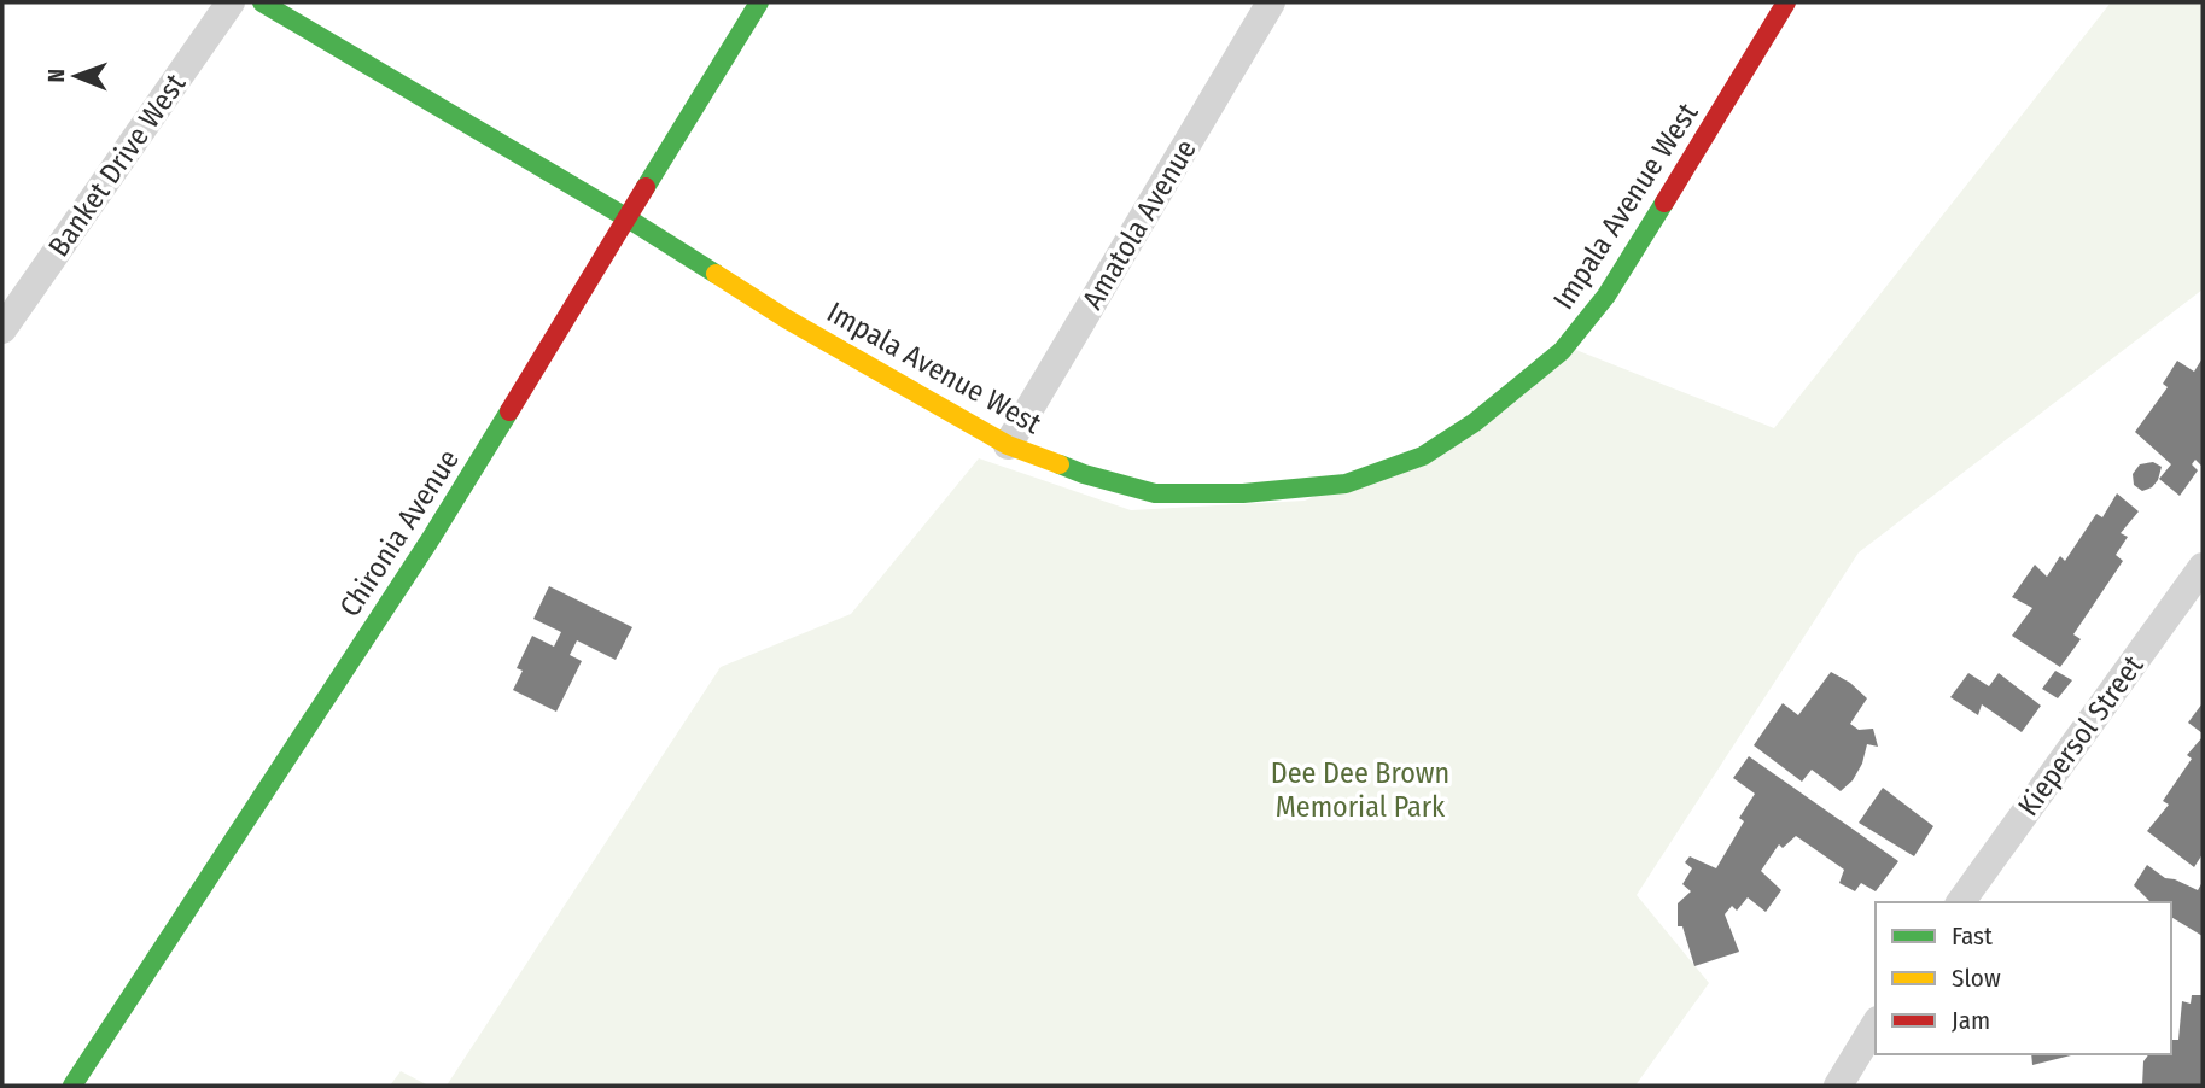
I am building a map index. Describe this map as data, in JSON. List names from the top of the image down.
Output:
{
  "streets": {
    "street": [
      "Banket Drive West",
      "Impala Avenue West",
      "Amatola Avenue",
      "Chironia Avenue",
      "Kiepersol Street"
    ]
  },
  "crossings": [
    ["Impala Avenue West", "Amatola Avenue"],
    ["Impala Avenue West", "Chironia Avenue"]
  ],
  "parks": ["Dee Dee Brown Memorial Park"],
  "legend": ["Fast", "Slow", "Jam"],
  "north": "left"
}
